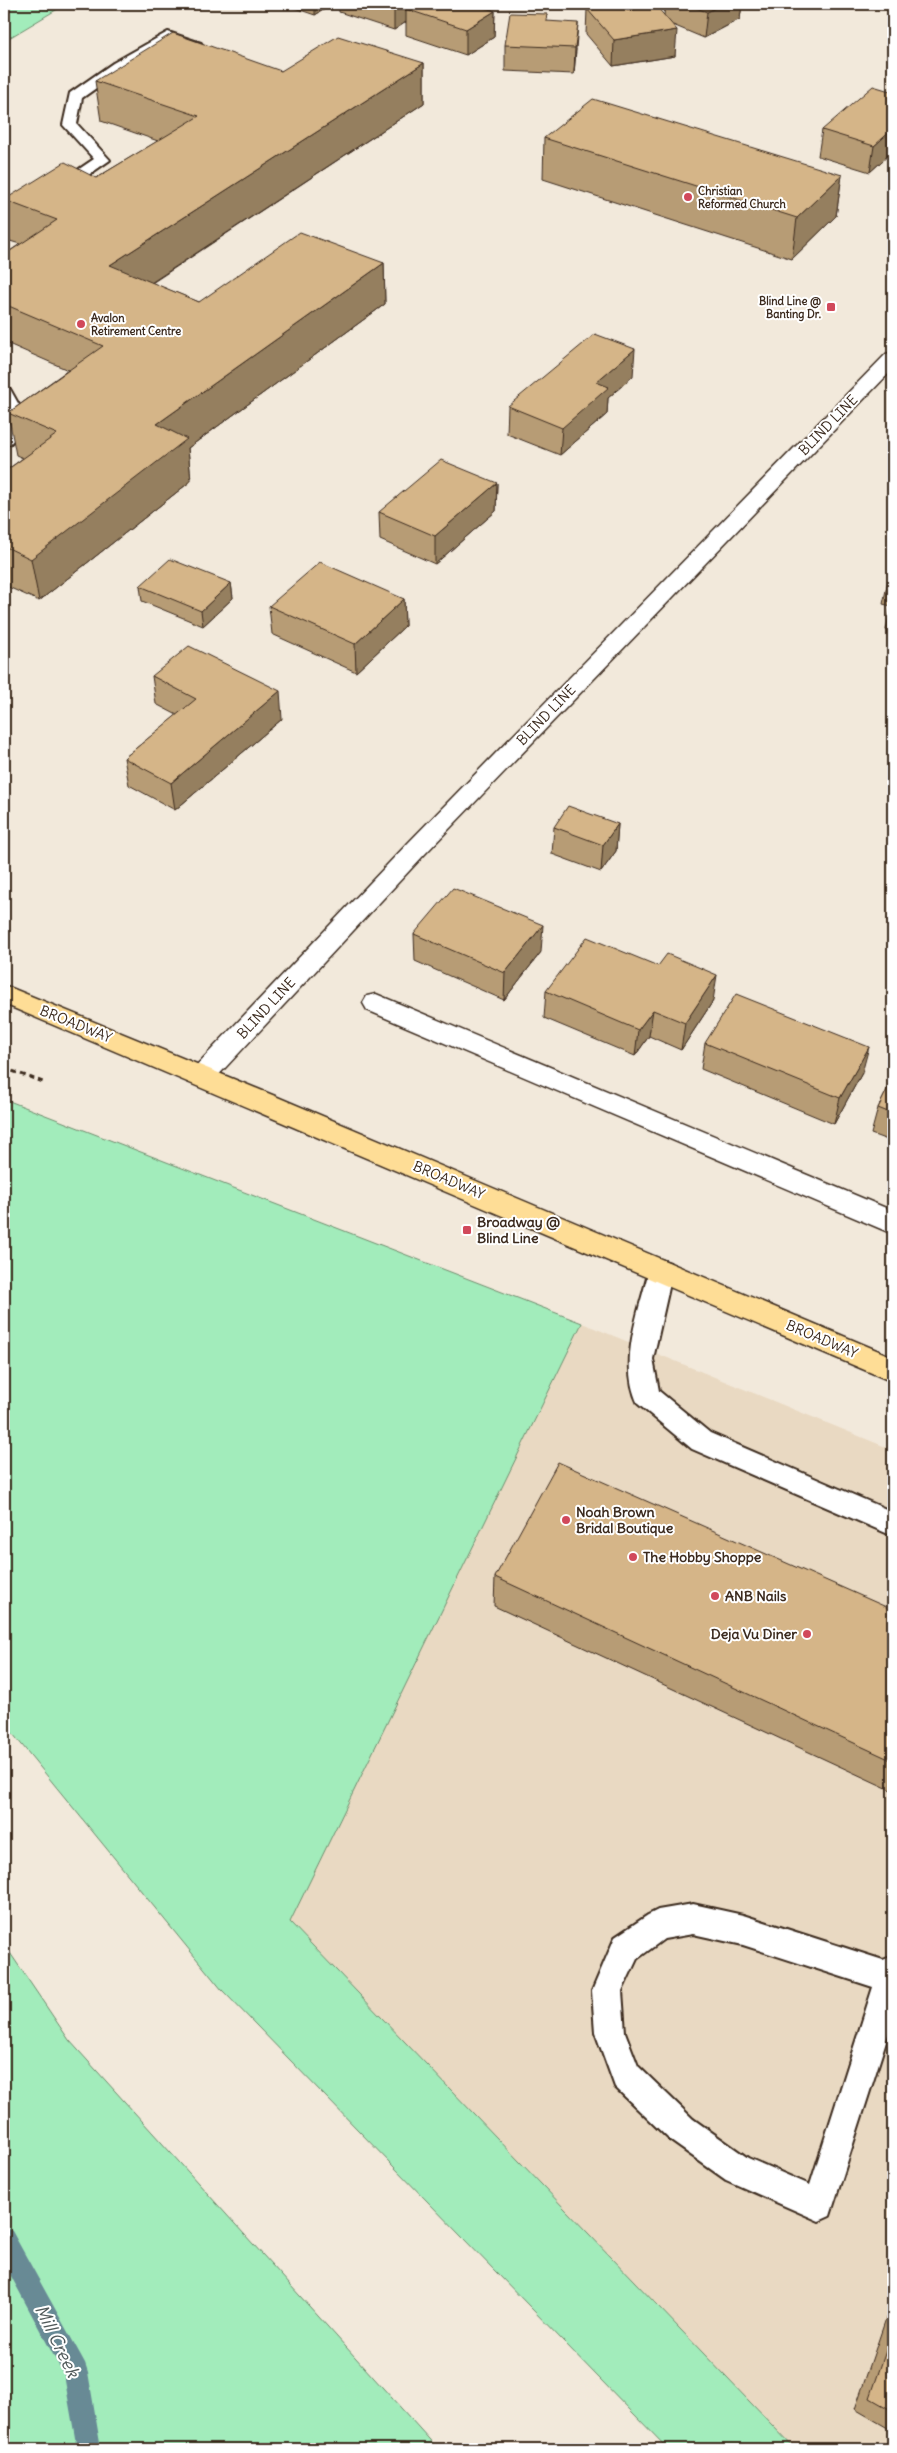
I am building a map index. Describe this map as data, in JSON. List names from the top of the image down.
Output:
{
  "streets": {
    "main road": ["BROADWAY"],
    "street": ["BLIND LINE"]
  },
  "crossings": [
    ["BLIND LINE", "BROADWAY"]
  ],
  "water": ["Mill Creek"],
  "places": {
    "other": [
      "Christian Reformed Church",
      "Avalon Retirement Centre",
      "Noah Brown Bridal Boutique",
      "The Hobby Shoppe",
      "ANB Nails",
      "Deja Vu Diner"
    ],
    "transit": ["Blind Line @ Banting Dr.", "Broadway @ Blind Line"]
  }
}
